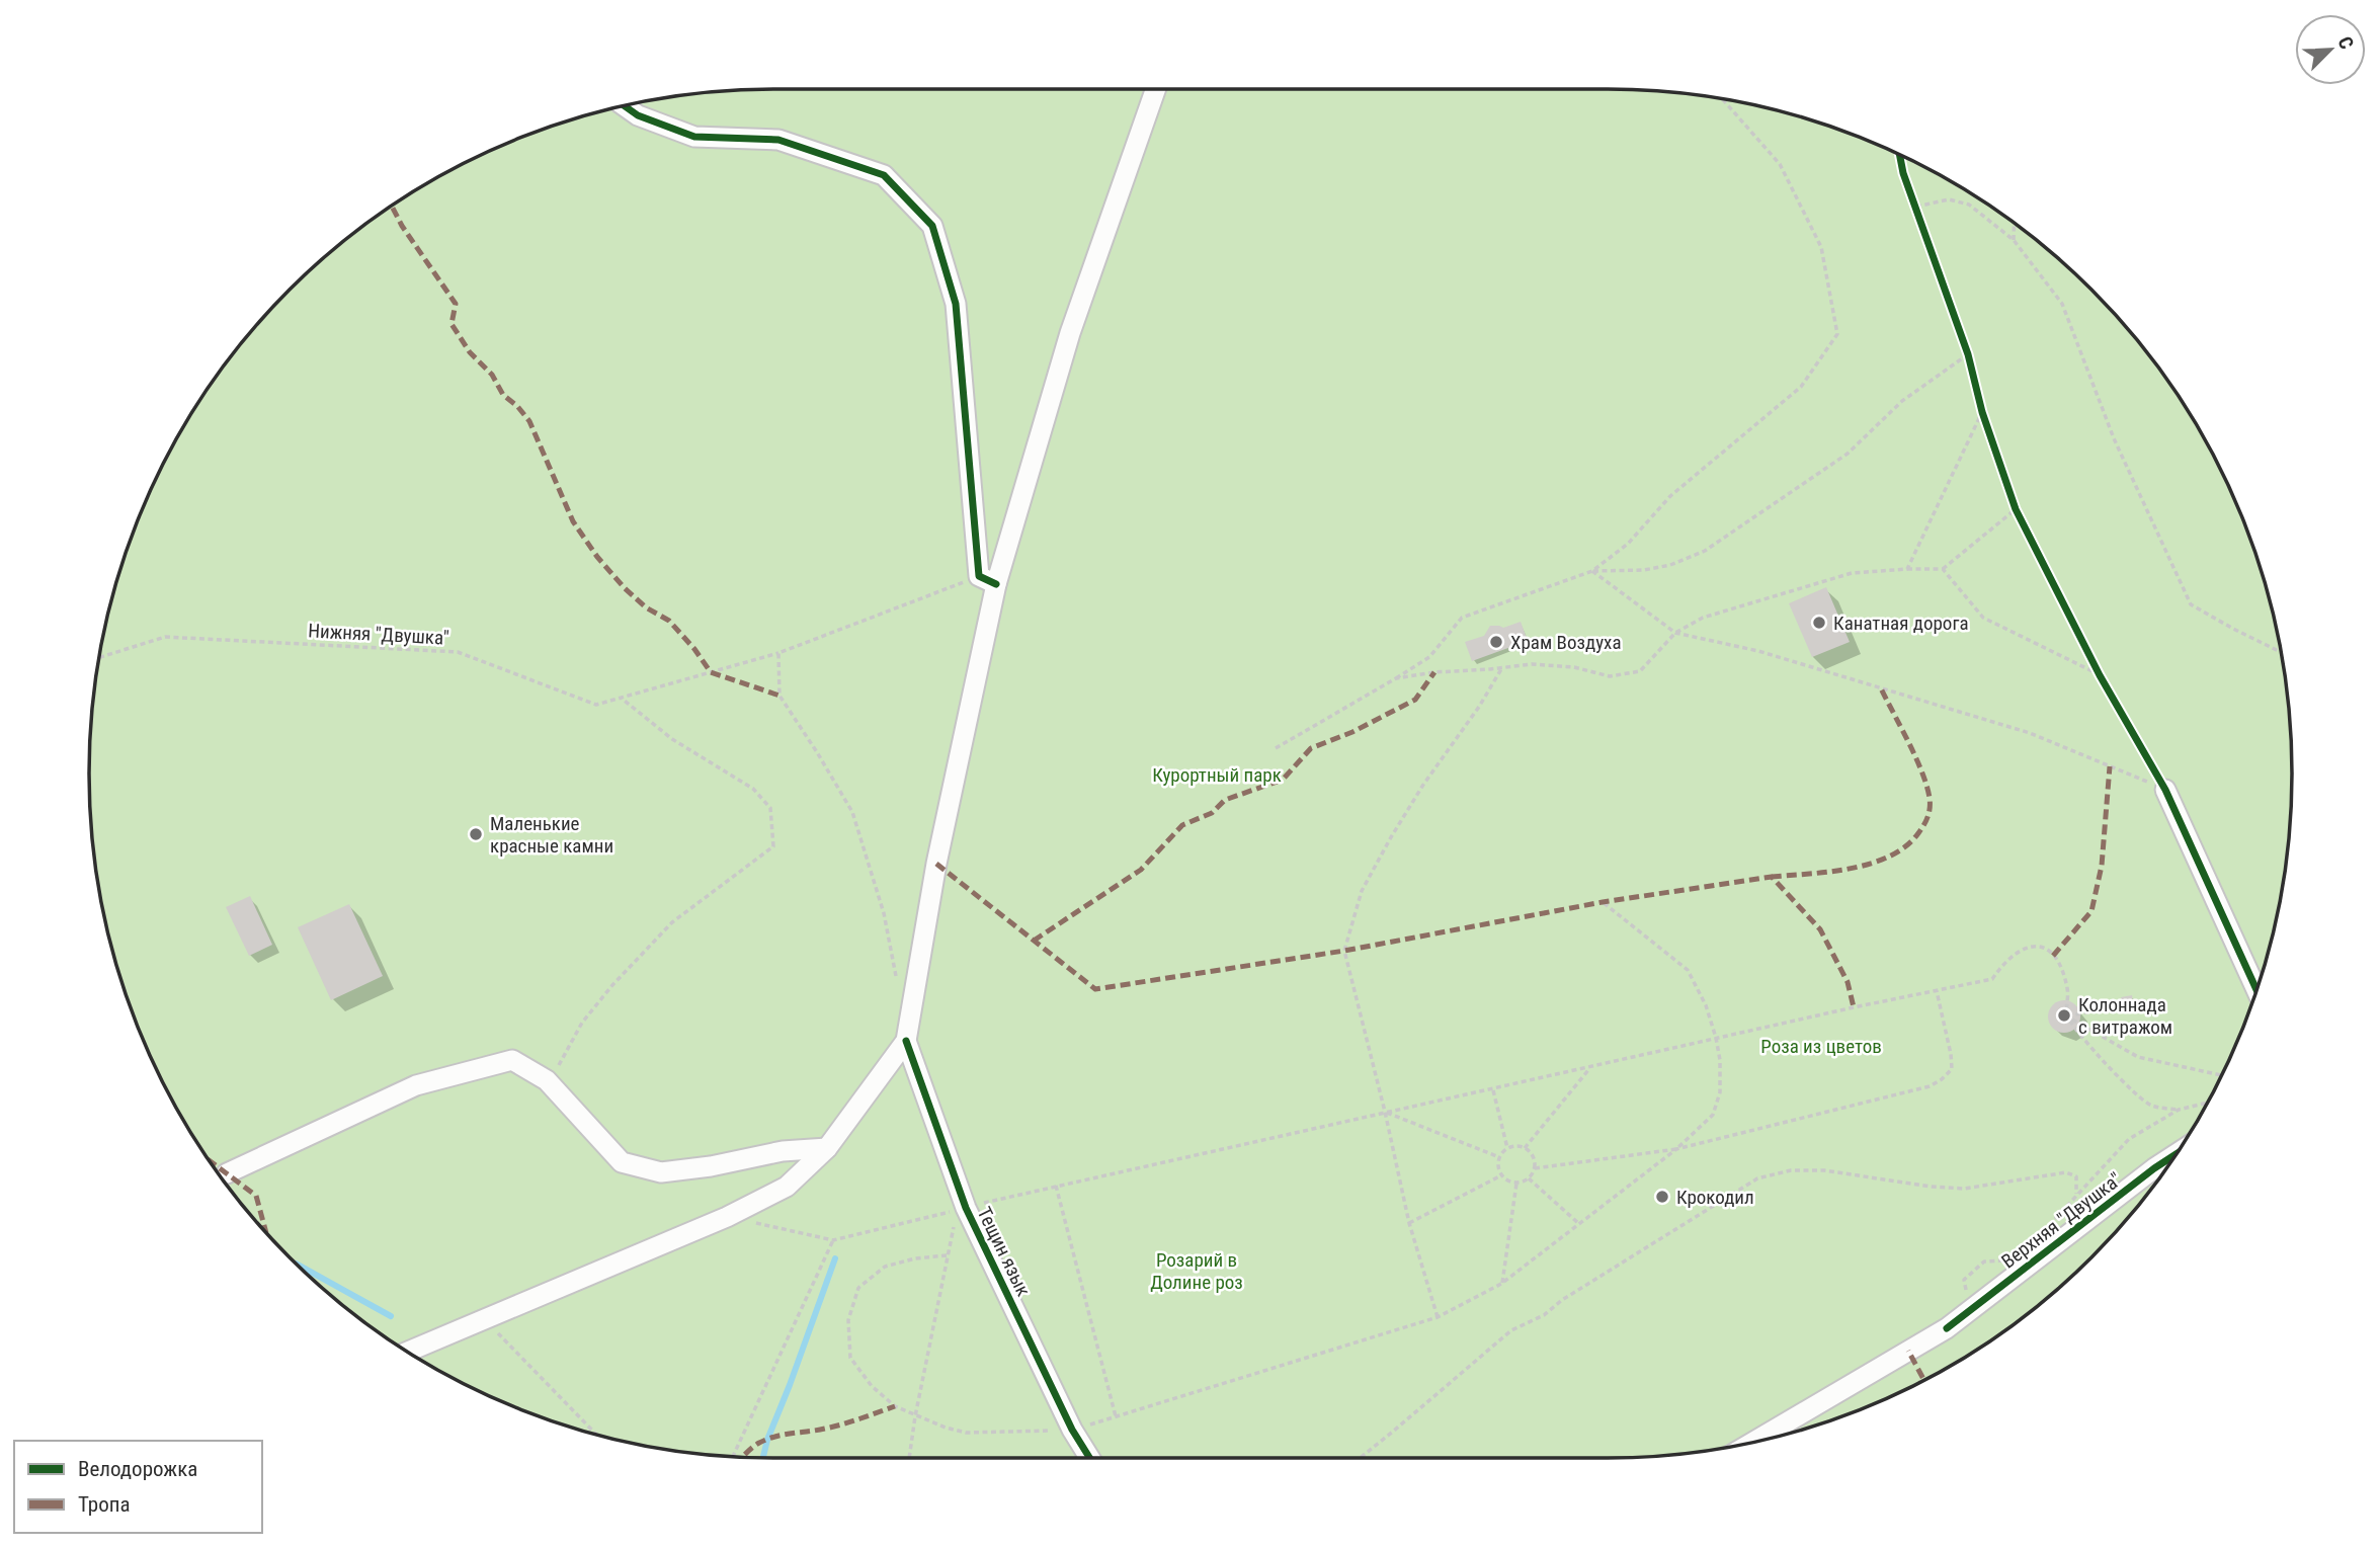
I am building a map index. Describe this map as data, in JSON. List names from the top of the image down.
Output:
{
  "streets": {
    "lane": ["Верхняя \"Двушка\"", "Тещин язык"],
    "path": ["Нижняя \"Двушка\""]
  },
  "parks": ["Курортный парк", "Роза из цветов", "Розарий в Долине роз"],
  "places": [
    "Канатная дорога",
    "Храм Воздуха",
    "Маленькие красные камни",
    "Колоннада с витражом",
    "Крокодил"
  ],
  "legend": ["Велодорожка", "Тропа"],
  "north": "top right"
}
